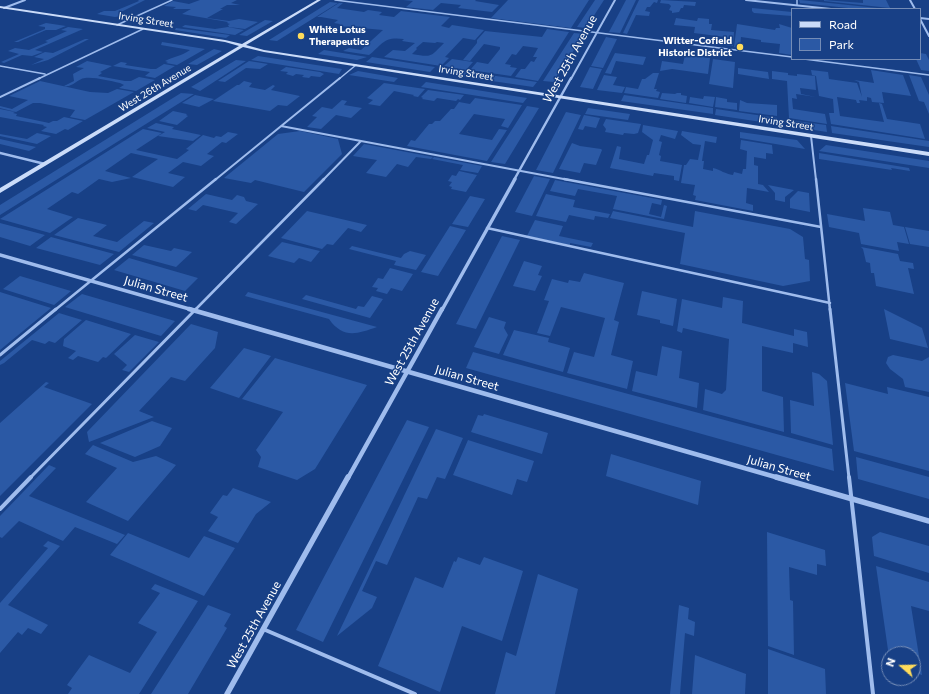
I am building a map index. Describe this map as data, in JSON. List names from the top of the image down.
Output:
{
  "streets": {
    "street": [
      "Irving Street",
      "West 25th Avenue",
      "West 26th Avenue",
      "Julian Street"
    ]
  },
  "crossings": [
    ["Irving Street", "West 25th Avenue"],
    ["Irving Street", "West 26th Avenue"],
    ["West 25th Avenue", "Julian Street"]
  ],
  "places": ["White Lotus Therapeutics", "Witter-Cofield Historic District"],
  "legend": ["Road", "Park"],
  "north": "left"
}
